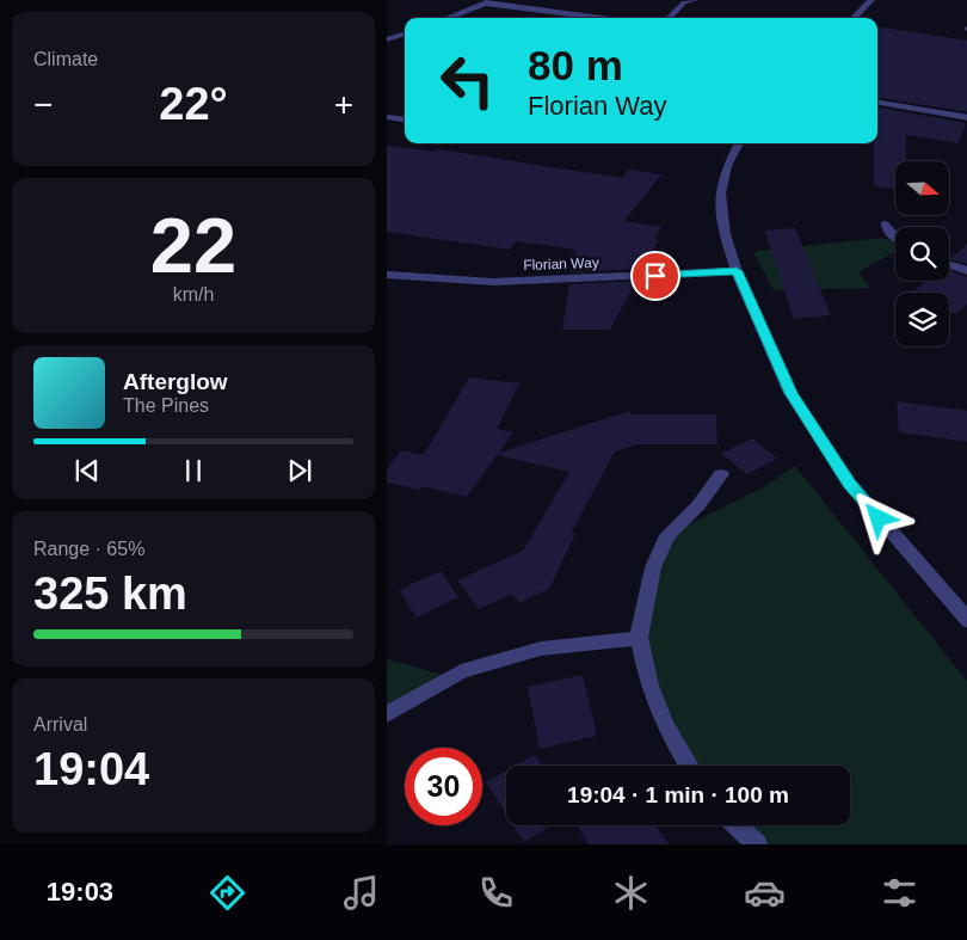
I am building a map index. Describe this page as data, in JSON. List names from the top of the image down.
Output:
{
  "streets": {
    "street": ["Florian Way"]
  },
  "north": "right",
  "page": {
    "tile": [
      "Climate",
      ["22", "km/h"],
      ["Range · 65%", "325 km"],
      ["Arrival", "19:04"]
    ],
    "turn": ["80 m", "Florian Way"],
    "heat": ["−", "22°", "+"],
    "song": ["Afterglow", "The Pines"],
    "limit": "30",
    "trip": "19:04 · 1 min · 100 m",
    "tabs": "19:03"
  }
}
